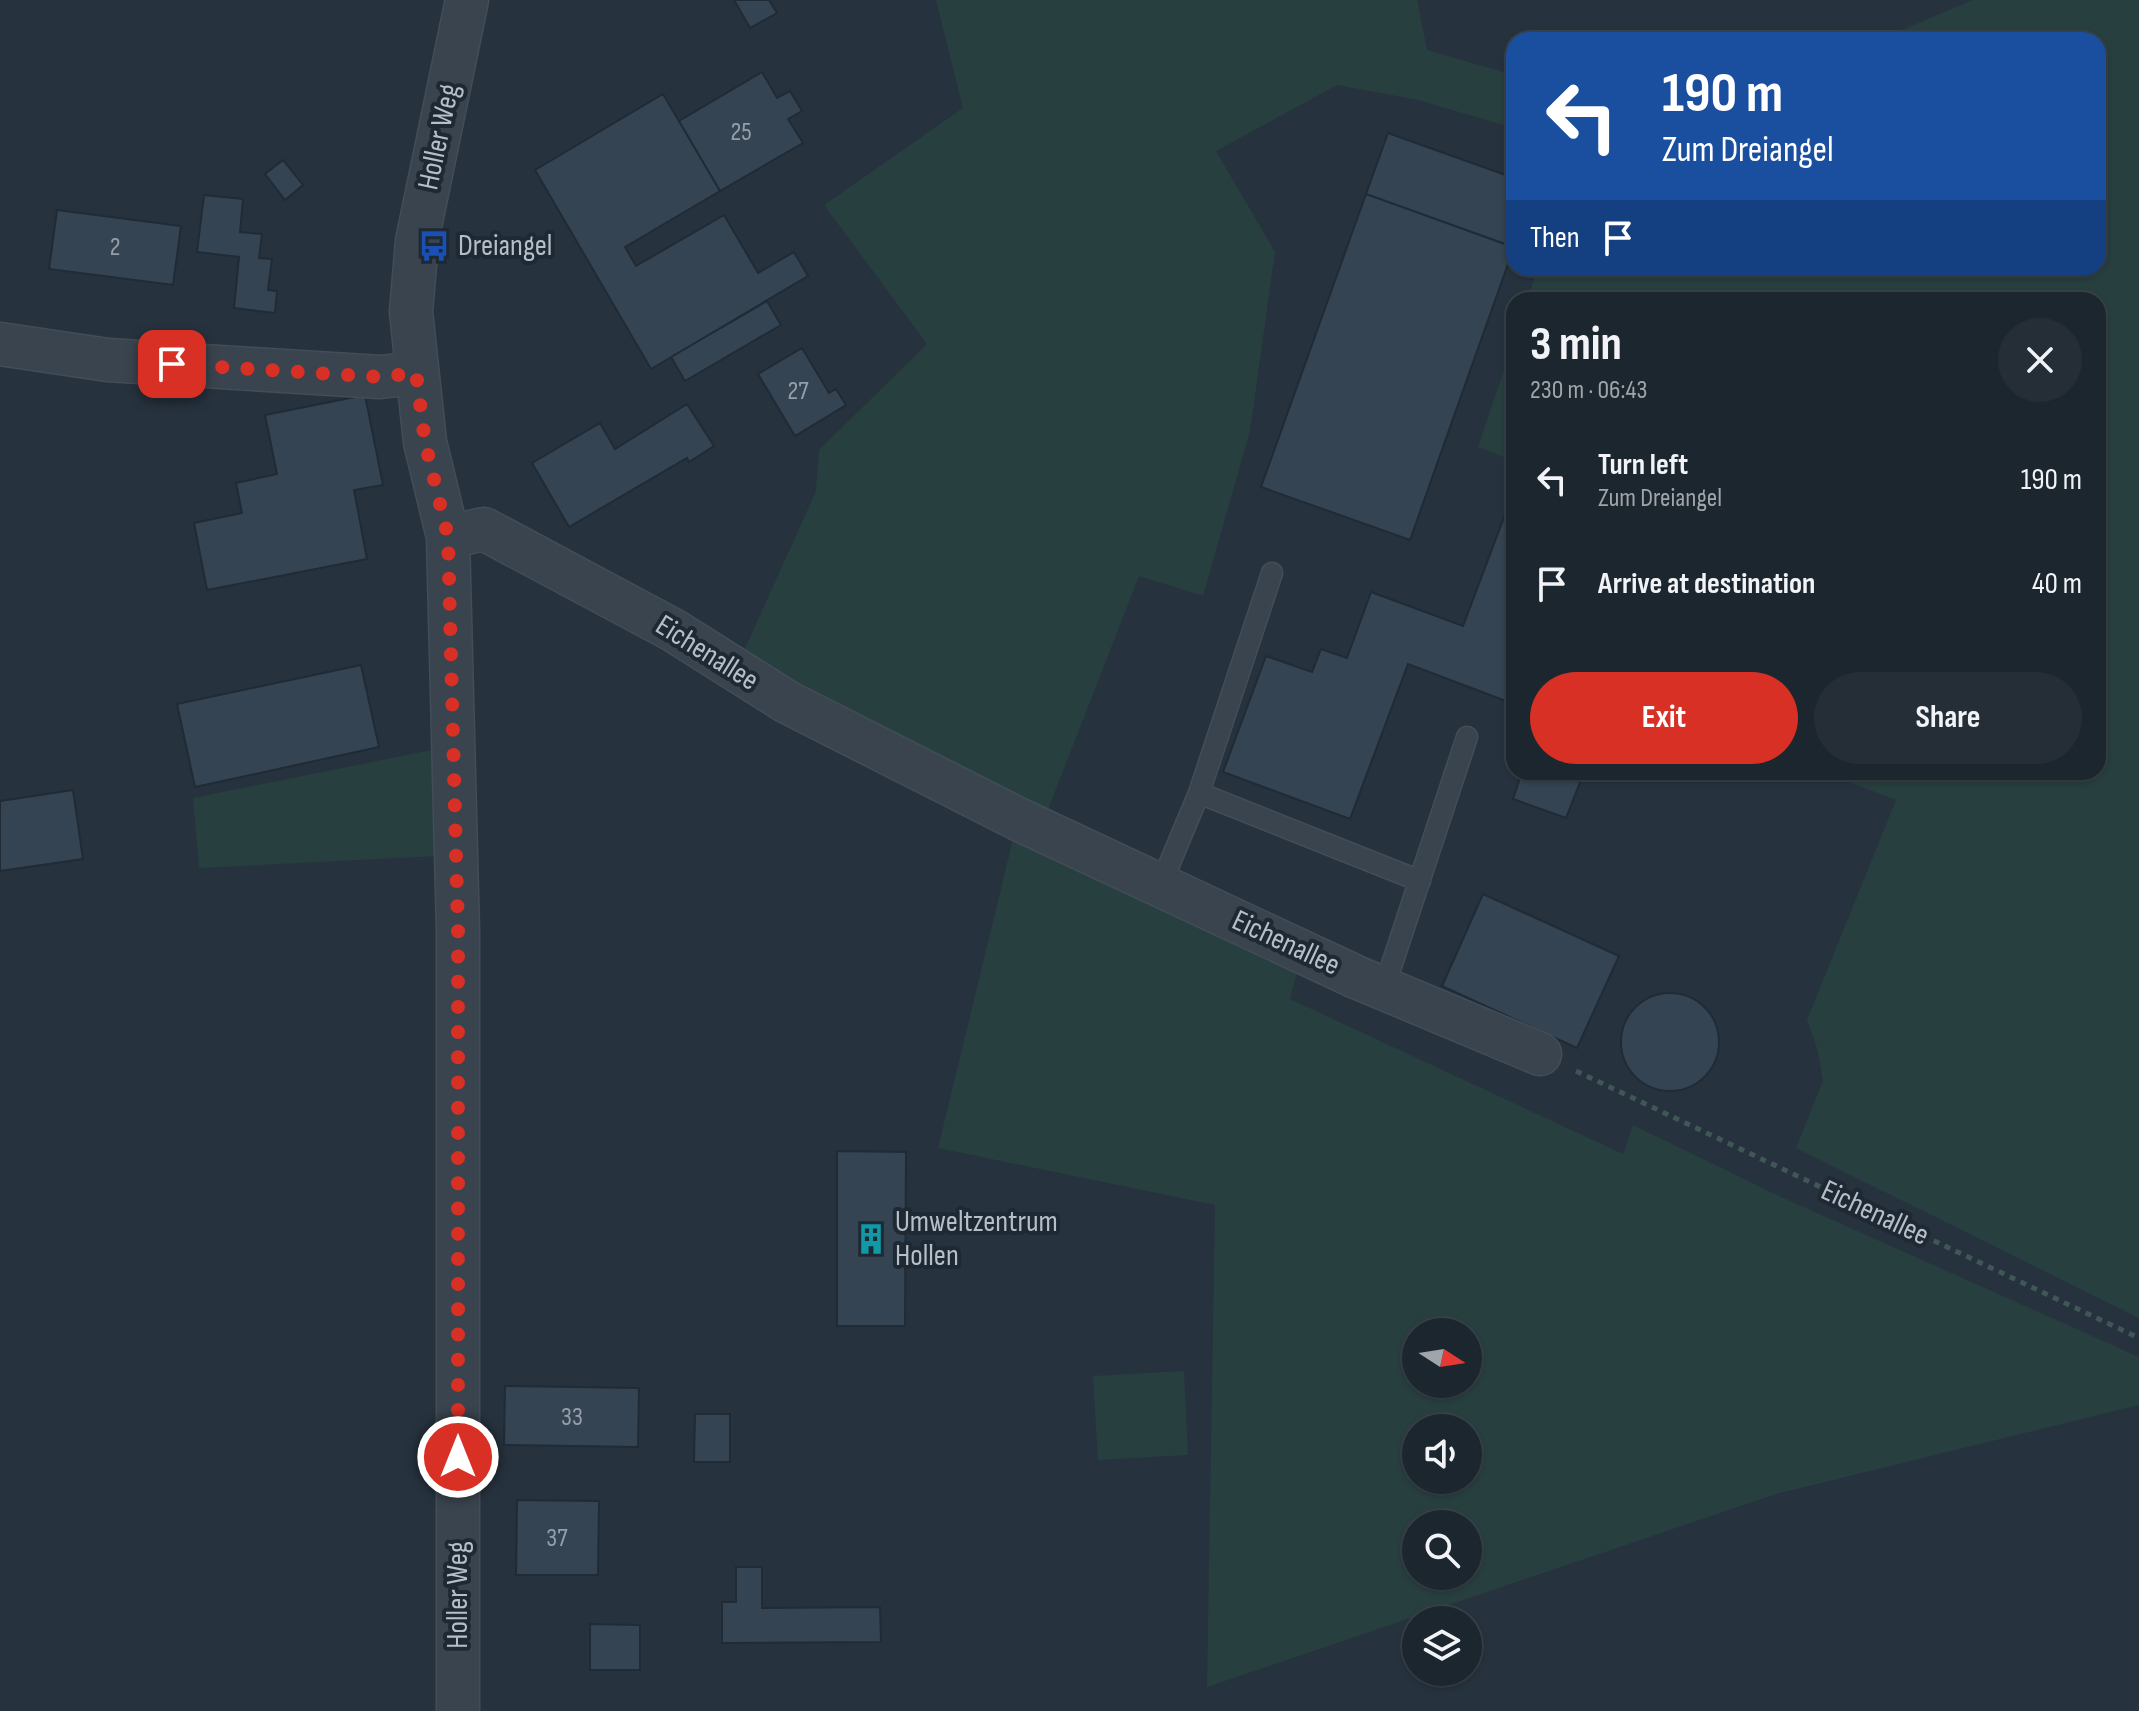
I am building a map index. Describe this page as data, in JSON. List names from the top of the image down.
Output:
{
  "streets": {
    "street": ["Holler Weg", "Eichenallee"]
  },
  "crossings": [
    ["Holler Weg", "Eichenallee"]
  ],
  "places": {
    "bus stop": ["Dreiangel"],
    "building": ["Umweltzentrum Hollen"]
  },
  "house_numbers": [
    "25",
    "2",
    "27",
    "33",
    "37"
  ],
  "north": "right",
  "page": {
    "turn": ["190 m", "Zum Dreiangel"],
    "then": "Then",
    "heading": ["3 min", "230 m · 06:43"],
    "list": [
      {
        "name": "Turn left",
        "note": "Zum Dreiangel",
        "value": "190 m"
      },
      {
        "name": "Arrive at destination",
        "value": "40 m"
      }
    ],
    "buttons": ["Exit", "Share"]
  }
}
